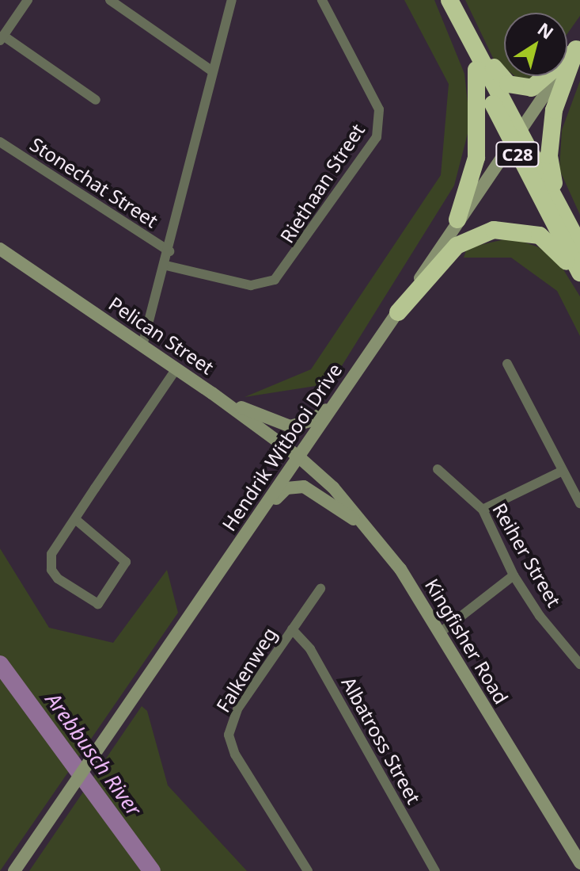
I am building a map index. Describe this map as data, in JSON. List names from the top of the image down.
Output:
{
  "streets": {
    "highway": ["C28"],
    "main road": ["Pelican Street", "Hendrik Witbooi Drive", "Kingfisher Road"],
    "street": [
      "Stonechat Street",
      "Riethaan Street",
      "Reiher Street",
      "Falkenweg",
      "Albatross Street"
    ]
  },
  "crossings": [
    ["C28", "Hendrik Witbooi Drive"],
    ["Pelican Street", "Hendrik Witbooi Drive"],
    ["Pelican Street", "Kingfisher Road"],
    ["Hendrik Witbooi Drive", "Kingfisher Road"],
    ["Falkenweg", "Albatross Street"]
  ],
  "water": ["Arebbusch River"],
  "north": "top right"
}
